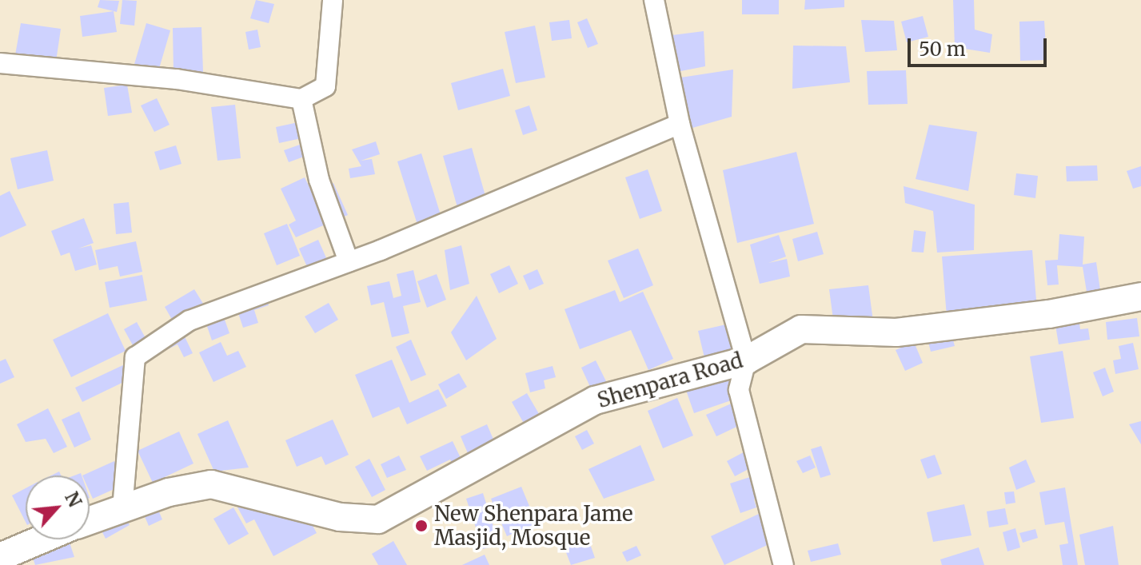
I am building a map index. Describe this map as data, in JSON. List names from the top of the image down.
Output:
{
  "streets": {
    "street": ["Shenpara Road"]
  },
  "places": ["New Shenpara Jame Masjid, Mosque"],
  "scale_bar": "50 m",
  "north": "top right"
}
